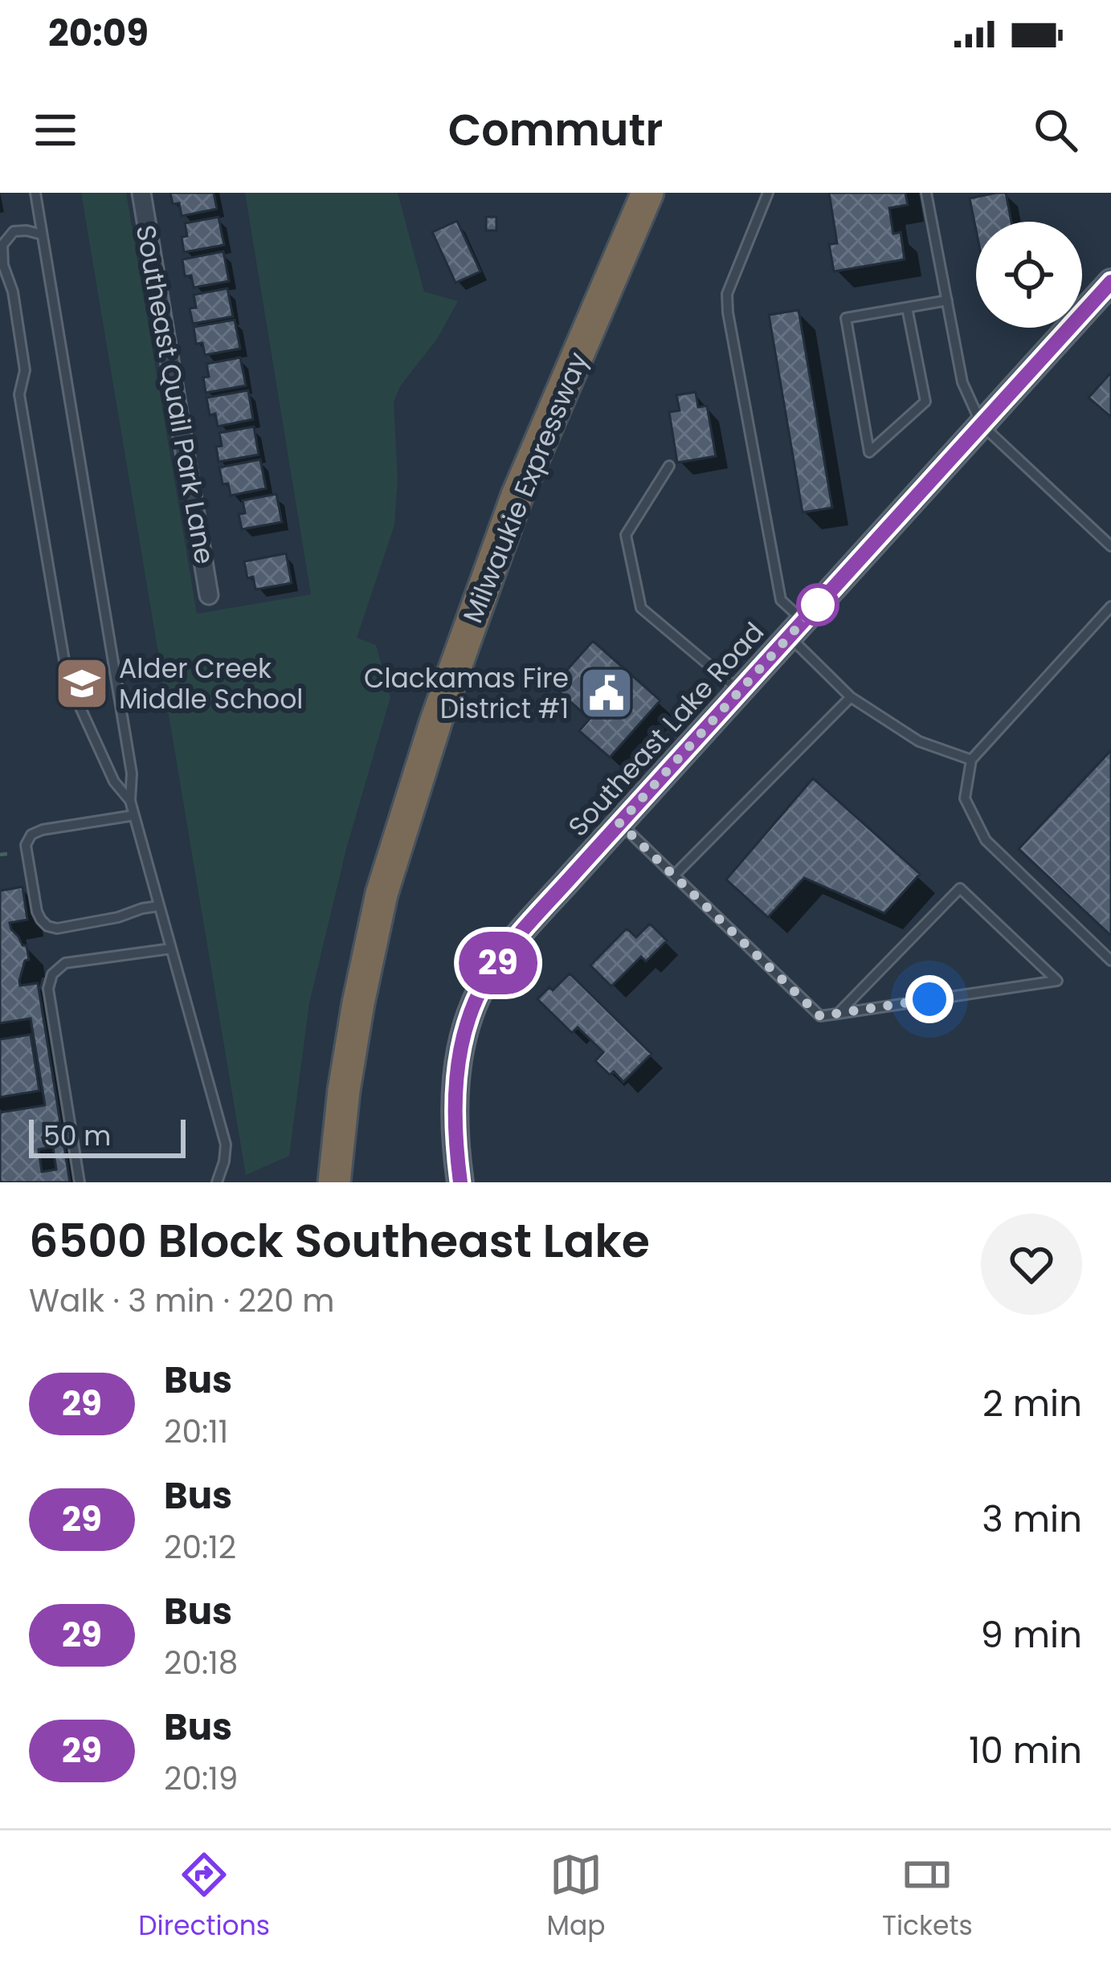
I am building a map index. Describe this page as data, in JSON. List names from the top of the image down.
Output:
{
  "streets": {
    "highway": ["Milwaukie Expressway"],
    "street": ["Southeast Quail Park Lane", "Southeast Lake Road"]
  },
  "places": {
    "school or university": ["Alder Creek Middle School"],
    "public building": ["Clackamas Fire District #1"]
  },
  "lines": ["bus line 29"],
  "scale_bar": "50 m",
  "page": {
    "status": "20:09",
    "header": "Commutr",
    "on_map": "29",
    "scale": "50 m",
    "heading": ["6500 Block Southeast Lake", "Walk · 3 min · 220 m"],
    "list": [
      {
        "mark": "29",
        "name": "Bus",
        "note": "20:11",
        "value": "2 min"
      },
      {
        "mark": "29",
        "name": "Bus",
        "note": "20:12",
        "value": "3 min"
      },
      {
        "mark": "29",
        "name": "Bus",
        "note": "20:18",
        "value": "9 min"
      },
      {
        "mark": "29",
        "name": "Bus",
        "note": "20:19",
        "value": "10 min"
      }
    ],
    "tabs": ["Directions", "Map", "Tickets"]
  }
}
